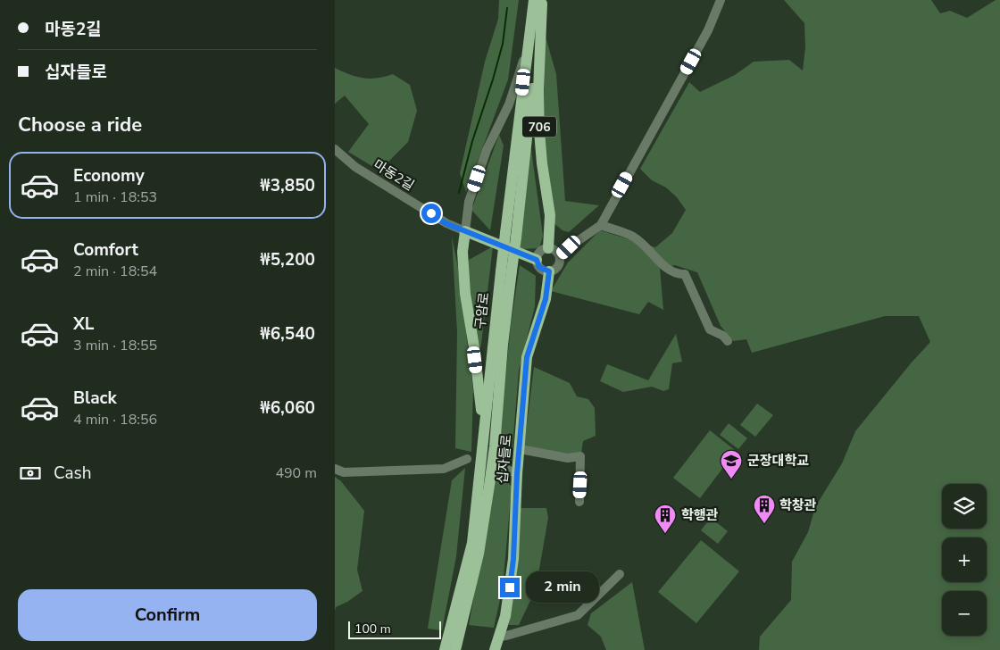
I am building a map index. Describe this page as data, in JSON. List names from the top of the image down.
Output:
{
  "streets": {
    "main road": ["706", "구암로", "십자들로"],
    "street": ["마동2길"]
  },
  "crossings": [
    ["706", "마동2길"],
    ["706", "구암로"],
    ["706", "십자들로"]
  ],
  "places": {
    "school or university": ["군장대학교"],
    "building": ["학창관", "학행관"]
  },
  "scale_bar": "100 m",
  "page": {
    "banner": ["마동2길", "십자들로"],
    "heading": "Choose a ride",
    "list": [
      {
        "name": "Economy",
        "note": "1 min · 18:53",
        "value": "₩3,850"
      },
      {
        "name": "Comfort",
        "note": "2 min · 18:54",
        "value": "₩5,200"
      },
      {
        "name": "XL",
        "note": "3 min · 18:55",
        "value": "₩6,540"
      },
      {
        "name": "Black",
        "note": "4 min · 18:56",
        "value": "₩6,060"
      }
    ],
    "pay": ["Cash", "490 m"],
    "map_buttons": ["+", "−"],
    "bubble": "2 min",
    "buttons": "Confirm",
    "scale": "100 m"
  }
}
